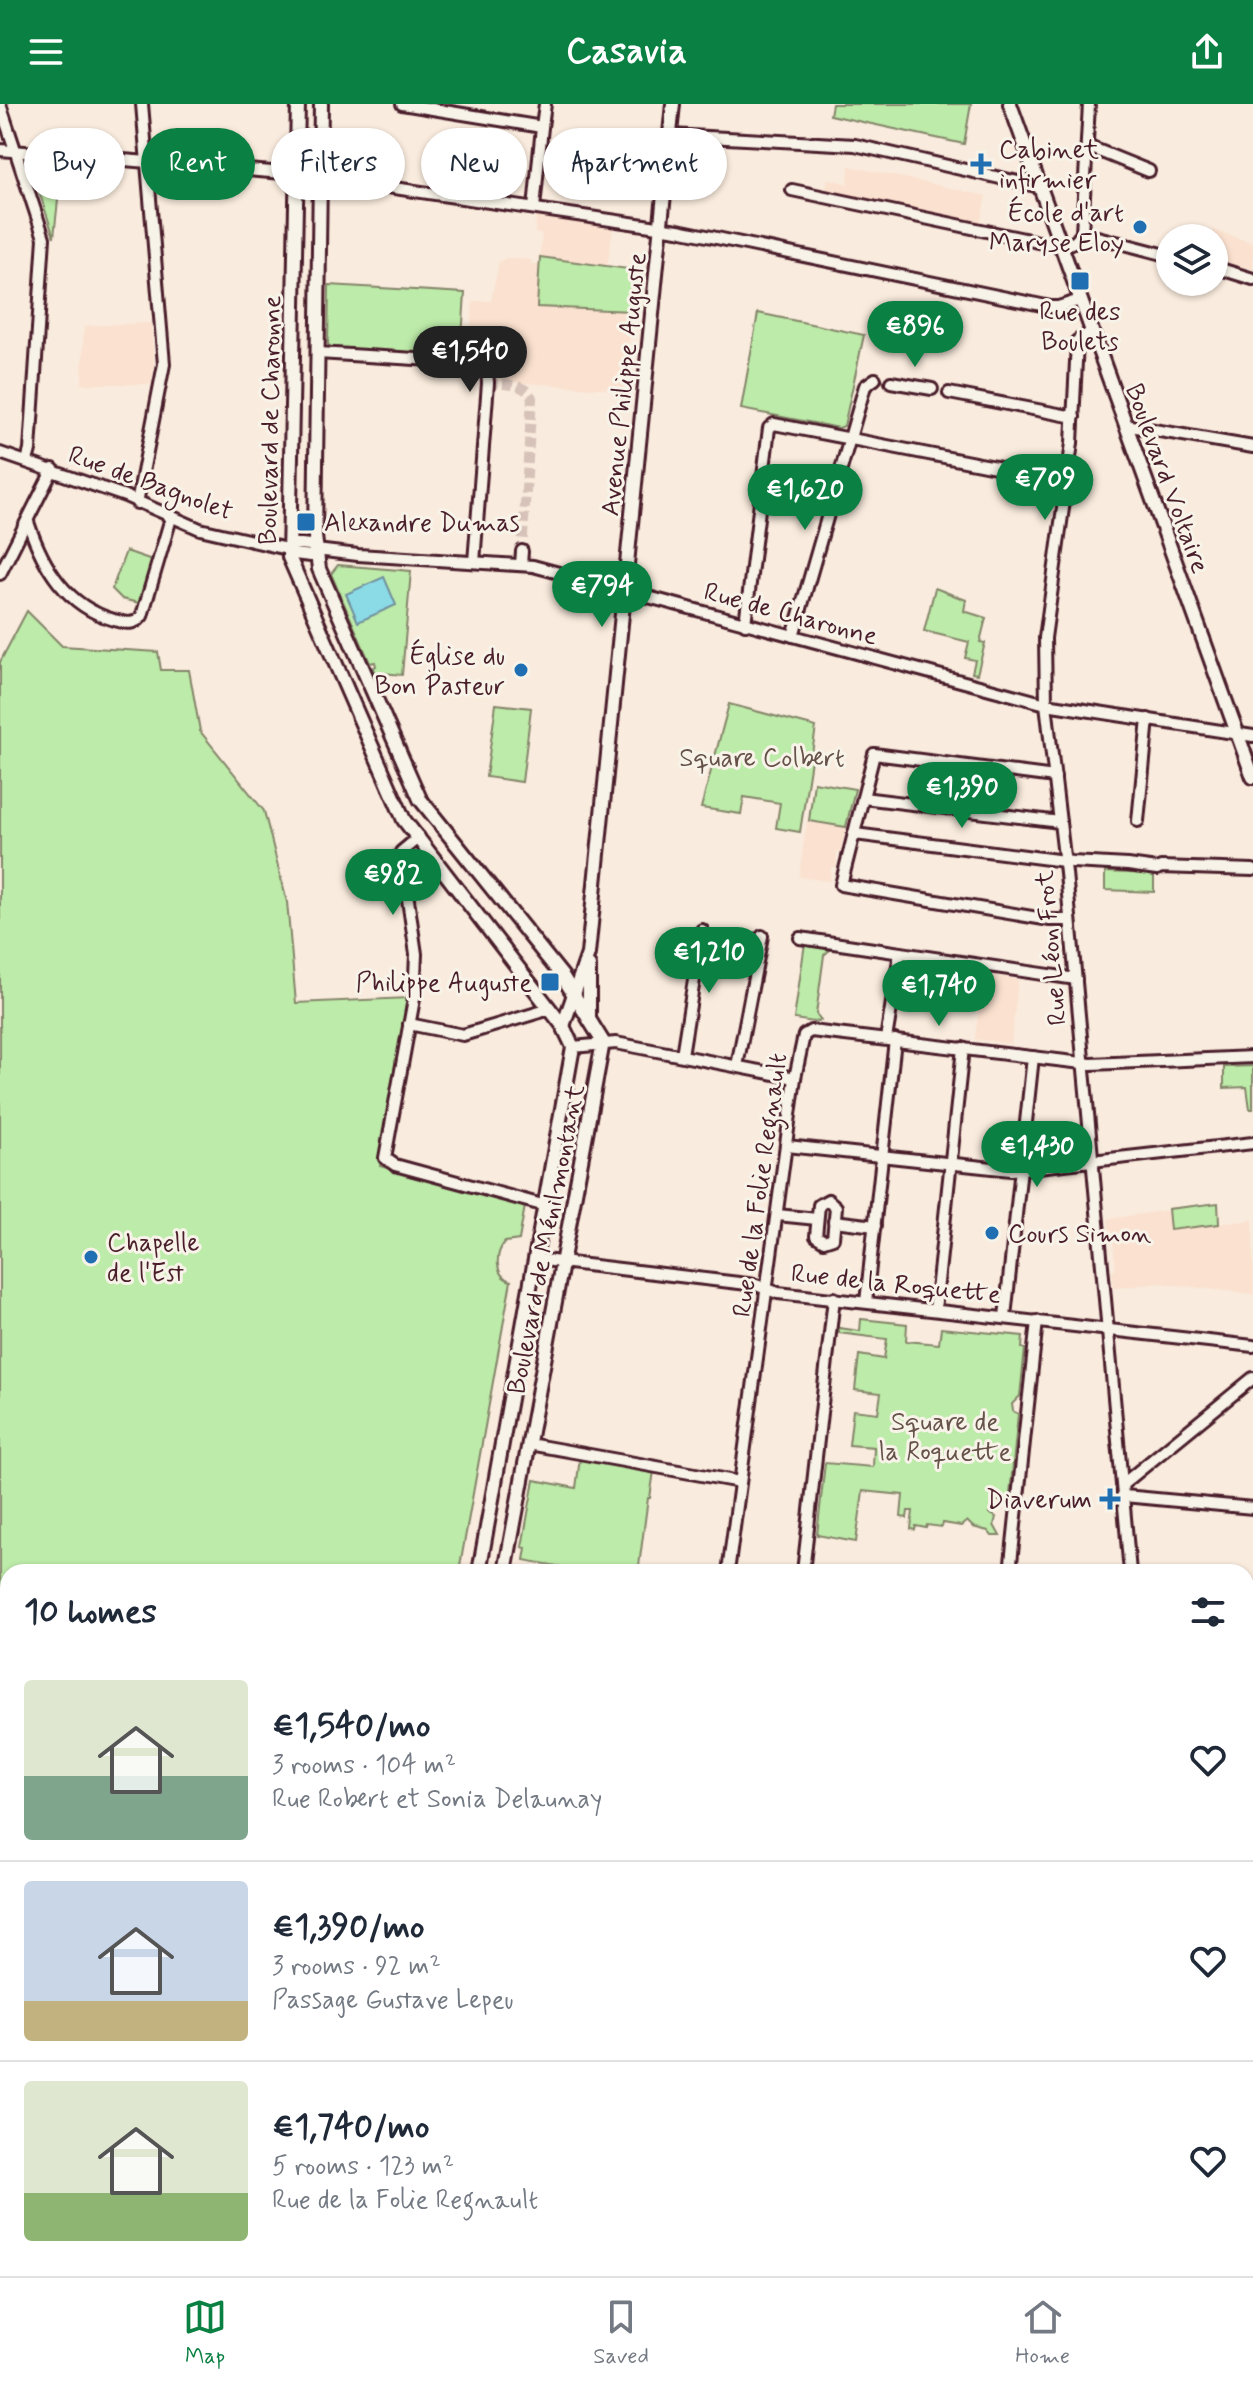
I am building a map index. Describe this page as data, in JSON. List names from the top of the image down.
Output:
{
  "streets": {
    "main road": [
      "Avenue Philippe Auguste",
      "Boulevard de Charonne",
      "Boulevard Voltaire",
      "Boulevard de Ménilmontant"
    ],
    "street": [
      "Rue de Bagnolet",
      "Rue de Charonne",
      "Rue Léon Frot",
      "Rue de la Folie Regnault",
      "Rue de la Roquette"
    ]
  },
  "crossings": [
    ["Avenue Philippe Auguste", "Boulevard de Charonne"],
    ["Avenue Philippe Auguste", "Rue de Charonne"],
    ["Boulevard de Charonne", "Rue de Bagnolet"],
    ["Boulevard de Charonne", "Rue de Charonne"],
    ["Boulevard de Charonne", "Boulevard de Ménilmontant"],
    ["Boulevard Voltaire", "Rue de Charonne"],
    ["Boulevard Voltaire", "Rue Léon Frot"],
    ["Rue de Bagnolet", "Rue de Charonne"],
    ["Rue de Charonne", "Rue Léon Frot"],
    ["Rue Léon Frot", "Rue de la Folie Regnault"],
    ["Rue Léon Frot", "Rue de la Roquette"],
    ["Rue de la Folie Regnault", "Rue de la Roquette"],
    ["Boulevard de Ménilmontant", "Rue de la Roquette"]
  ],
  "parks": ["Square Colbert", "Square de la Roquette"],
  "places": {
    "health": ["Cabinet infirmier", "Diaverum"],
    "other": [
      "École d'art Maryse Eloy",
      "Église du Bon Pasteur",
      "Cours Simon",
      "Chapelle de l'Est"
    ],
    "transit": ["Rue des Boulets", "Alexandre Dumas", "Philippe Auguste"]
  },
  "page": {
    "header": "Casavia",
    "chip": [
      "Buy",
      "Rent",
      "Filters",
      "New",
      "Apartment"
    ],
    "price": [
      "€896",
      "€1,540",
      "€709",
      "€1,620",
      "€794",
      "€1,390",
      "€982",
      "€1,210",
      "€1,740",
      "€1,430"
    ],
    "heading": "10 homes",
    "list": [
      {
        "name": "€1,540/mo",
        "note": "3 rooms · 104 m² · Rue Robert et Sonia Delaunay"
      },
      {
        "name": "€1,390/mo",
        "note": "3 rooms · 92 m² · Passage Gustave Lepeu"
      },
      {
        "name": "€1,740/mo",
        "note": "5 rooms · 123 m² · Rue de la Folie Regnault"
      }
    ],
    "tabs": ["Map", "Saved", "Home"]
  }
}
